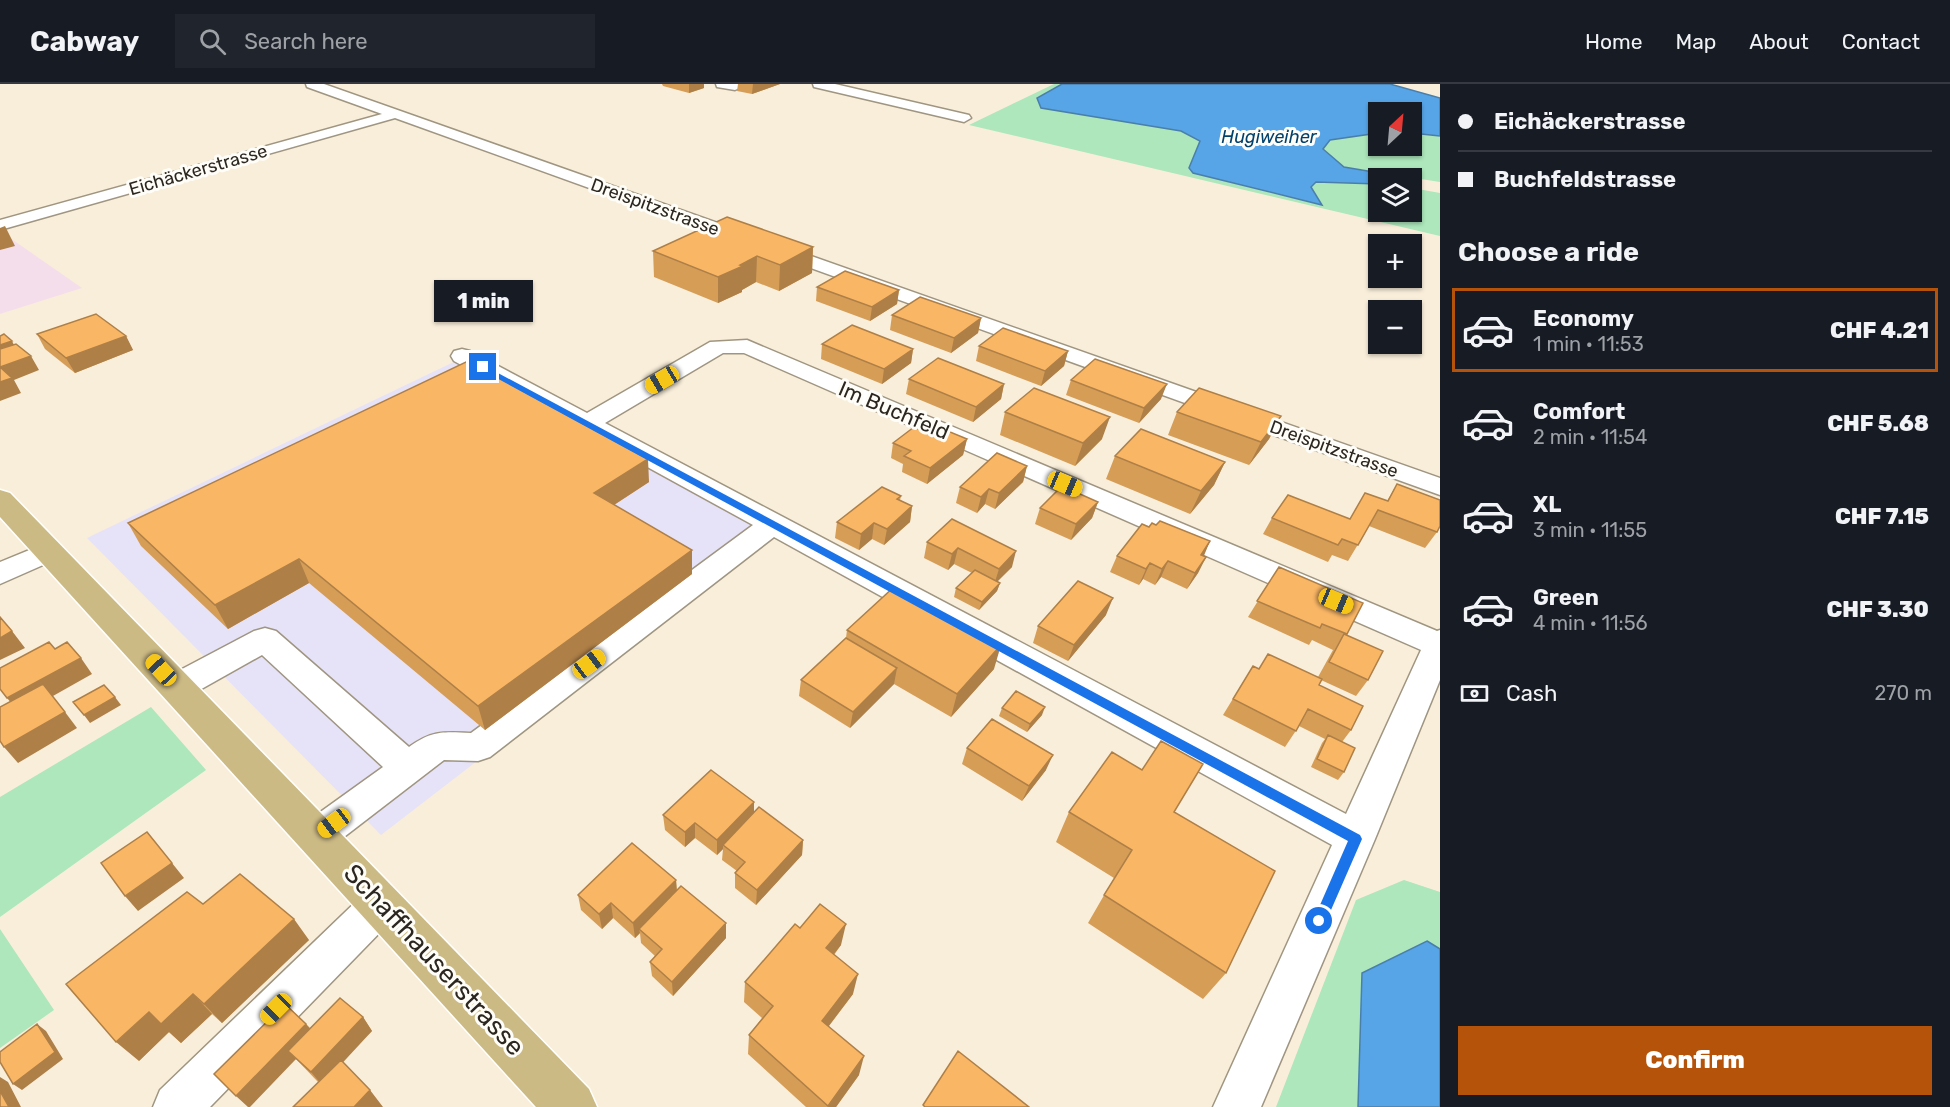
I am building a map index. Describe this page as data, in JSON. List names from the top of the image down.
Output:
{
  "streets": {
    "main road": ["Schaffhauserstrasse"],
    "street": ["Eichäckerstrasse", "Dreispitzstrasse", "Im Buchfeld"]
  },
  "crossings": [
    ["Eichäckerstrasse", "Dreispitzstrasse"]
  ],
  "water": ["Hugiweiher"],
  "north": "top right",
  "page": {
    "header": "Cabway",
    "search": "Search here",
    "nav": [
      "Home",
      "Map",
      "About",
      "Contact"
    ],
    "banner": ["Eichäckerstrasse", "Buchfeldstrasse"],
    "map_buttons": ["+", "−"],
    "heading": "Choose a ride",
    "bubble": "1 min",
    "list": [
      {
        "name": "Economy",
        "note": "1 min · 11:53",
        "value": "CHF 4.21"
      },
      {
        "name": "Comfort",
        "note": "2 min · 11:54",
        "value": "CHF 5.68"
      },
      {
        "name": "XL",
        "note": "3 min · 11:55",
        "value": "CHF 7.15"
      },
      {
        "name": "Green",
        "note": "4 min · 11:56",
        "value": "CHF 3.30"
      }
    ],
    "pay": ["Cash", "270 m"],
    "buttons": "Confirm"
  }
}
